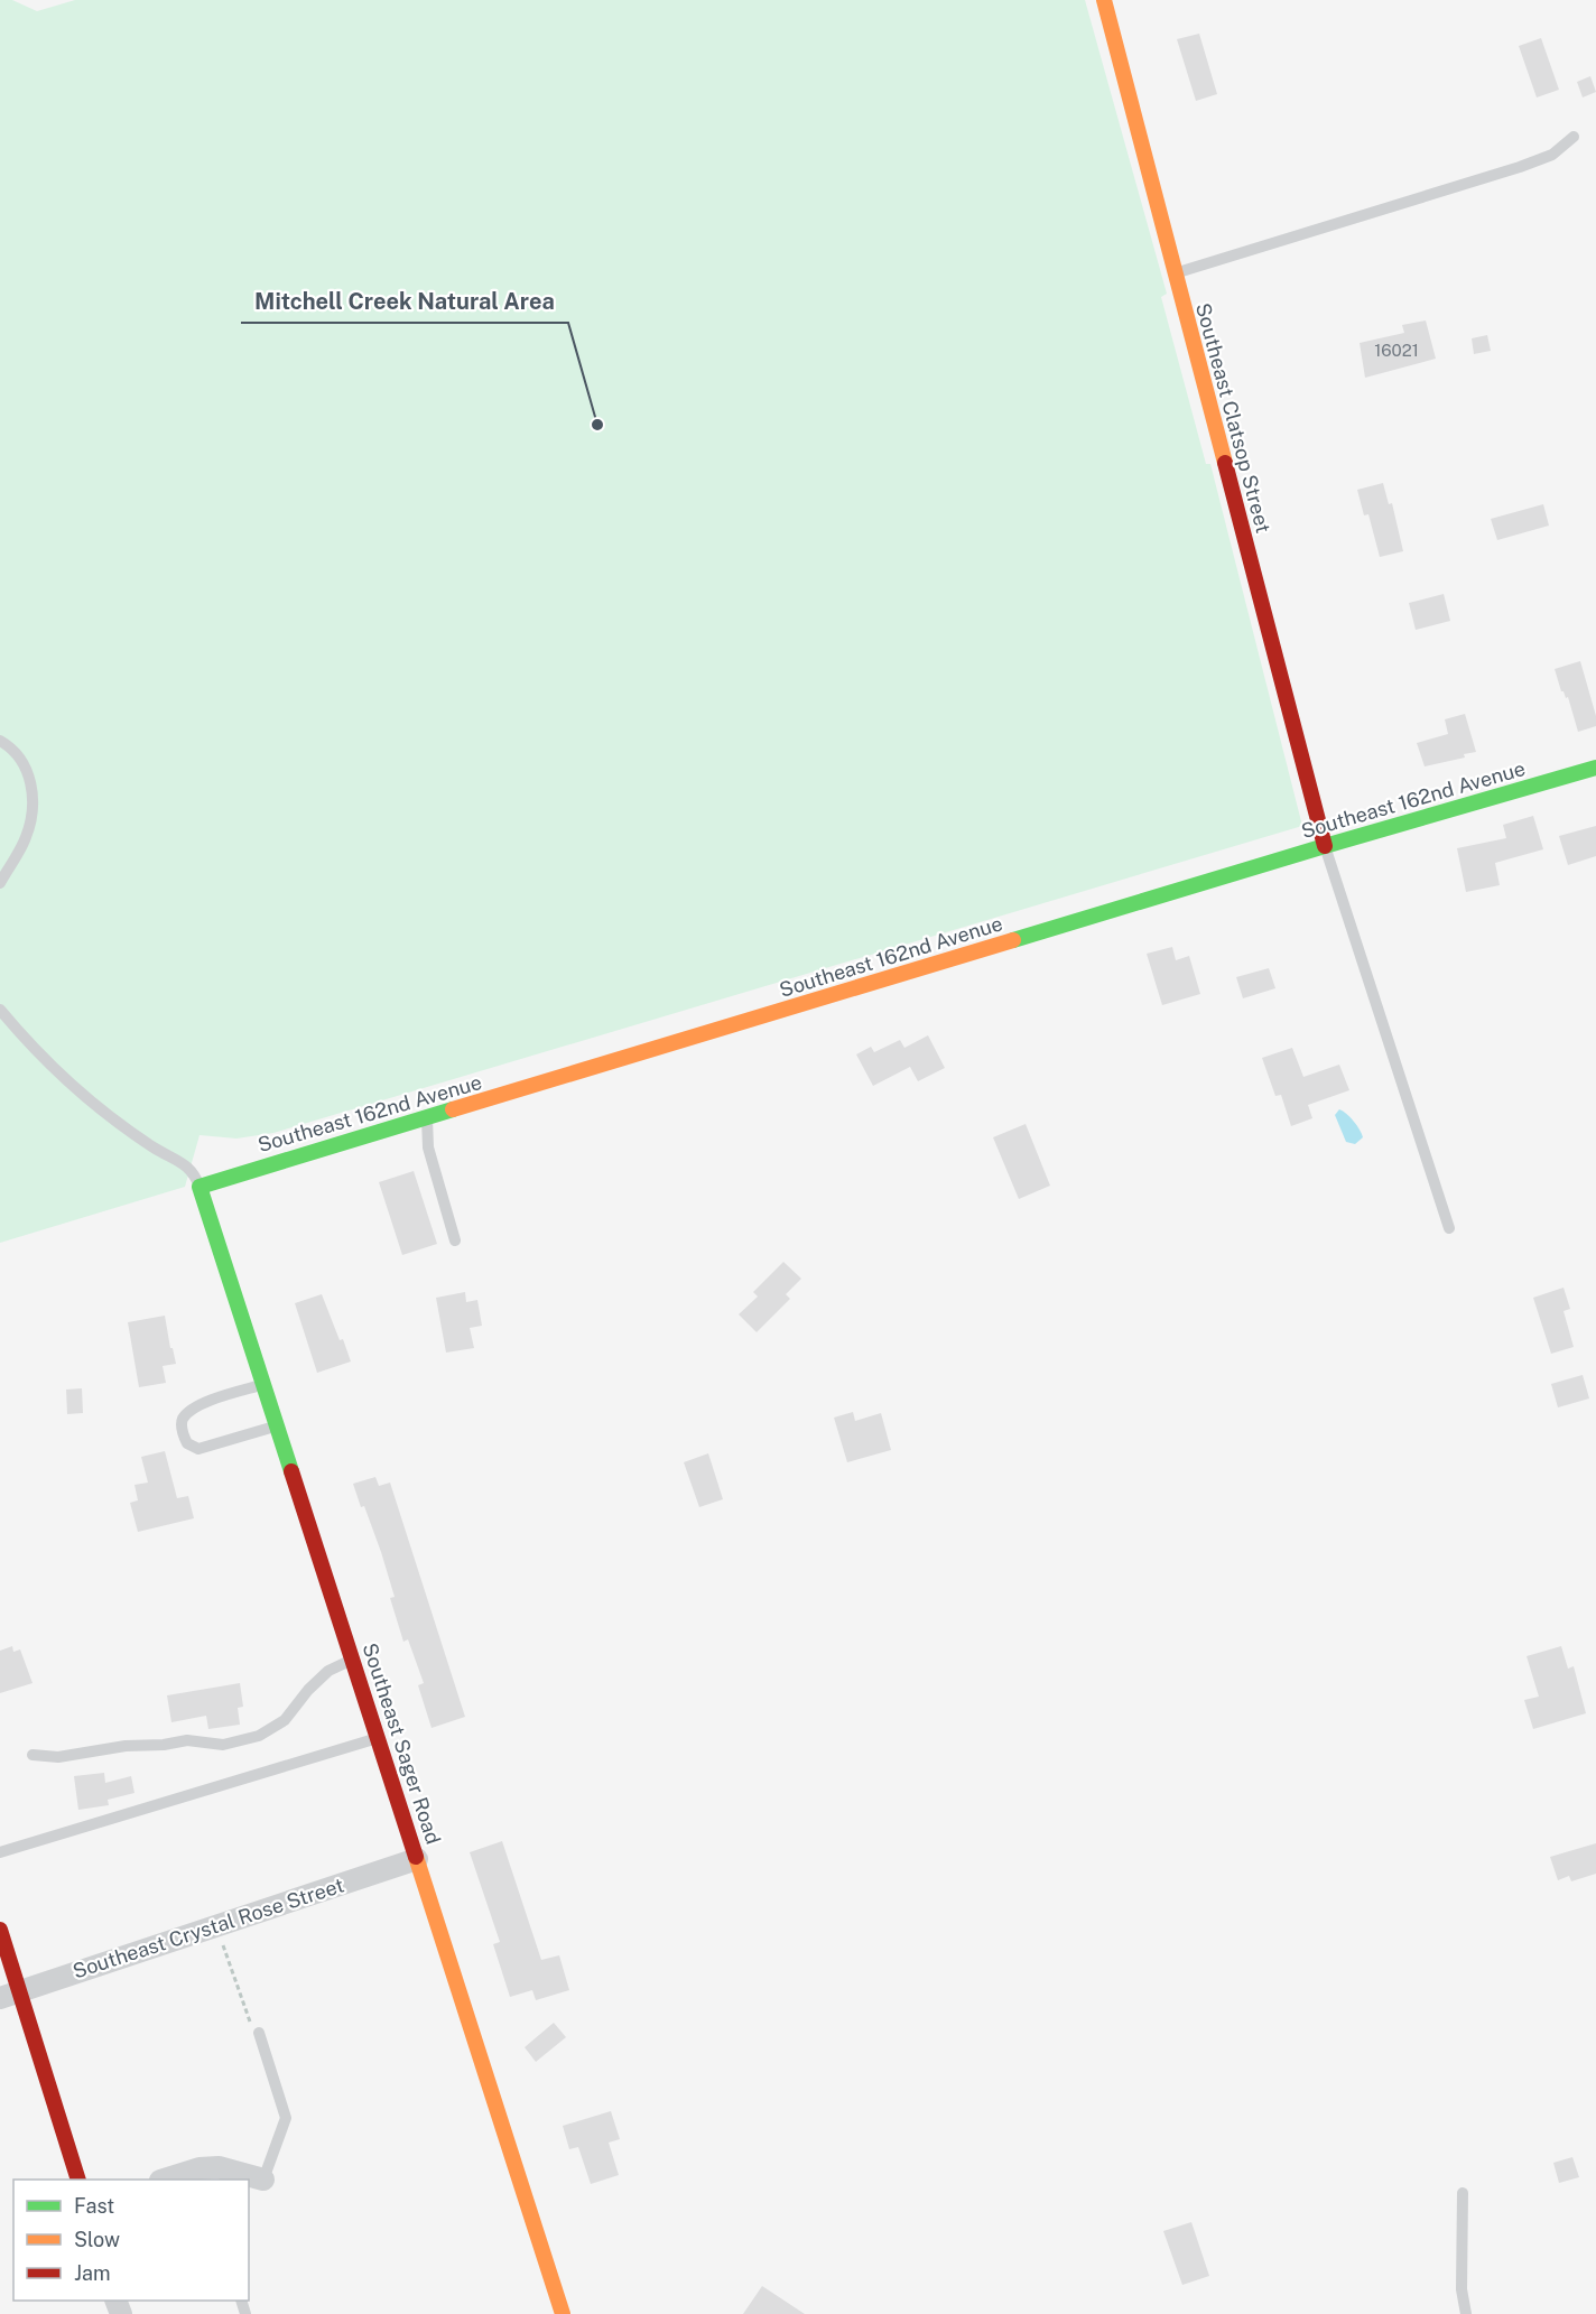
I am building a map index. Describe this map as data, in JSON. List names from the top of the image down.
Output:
{
  "streets": {
    "street": [
      "Southeast Clatsop Street",
      "Southeast 162nd Avenue",
      "Southeast Sager Road",
      "Southeast Crystal Rose Street"
    ]
  },
  "crossings": [
    ["Southeast Clatsop Street", "Southeast 162nd Avenue"],
    ["Southeast 162nd Avenue", "Southeast Sager Road"],
    ["Southeast Sager Road", "Southeast Crystal Rose Street"]
  ],
  "places": ["Mitchell Creek Natural Area"],
  "house_numbers": ["16021"],
  "legend": ["Fast", "Slow", "Jam"]
}
